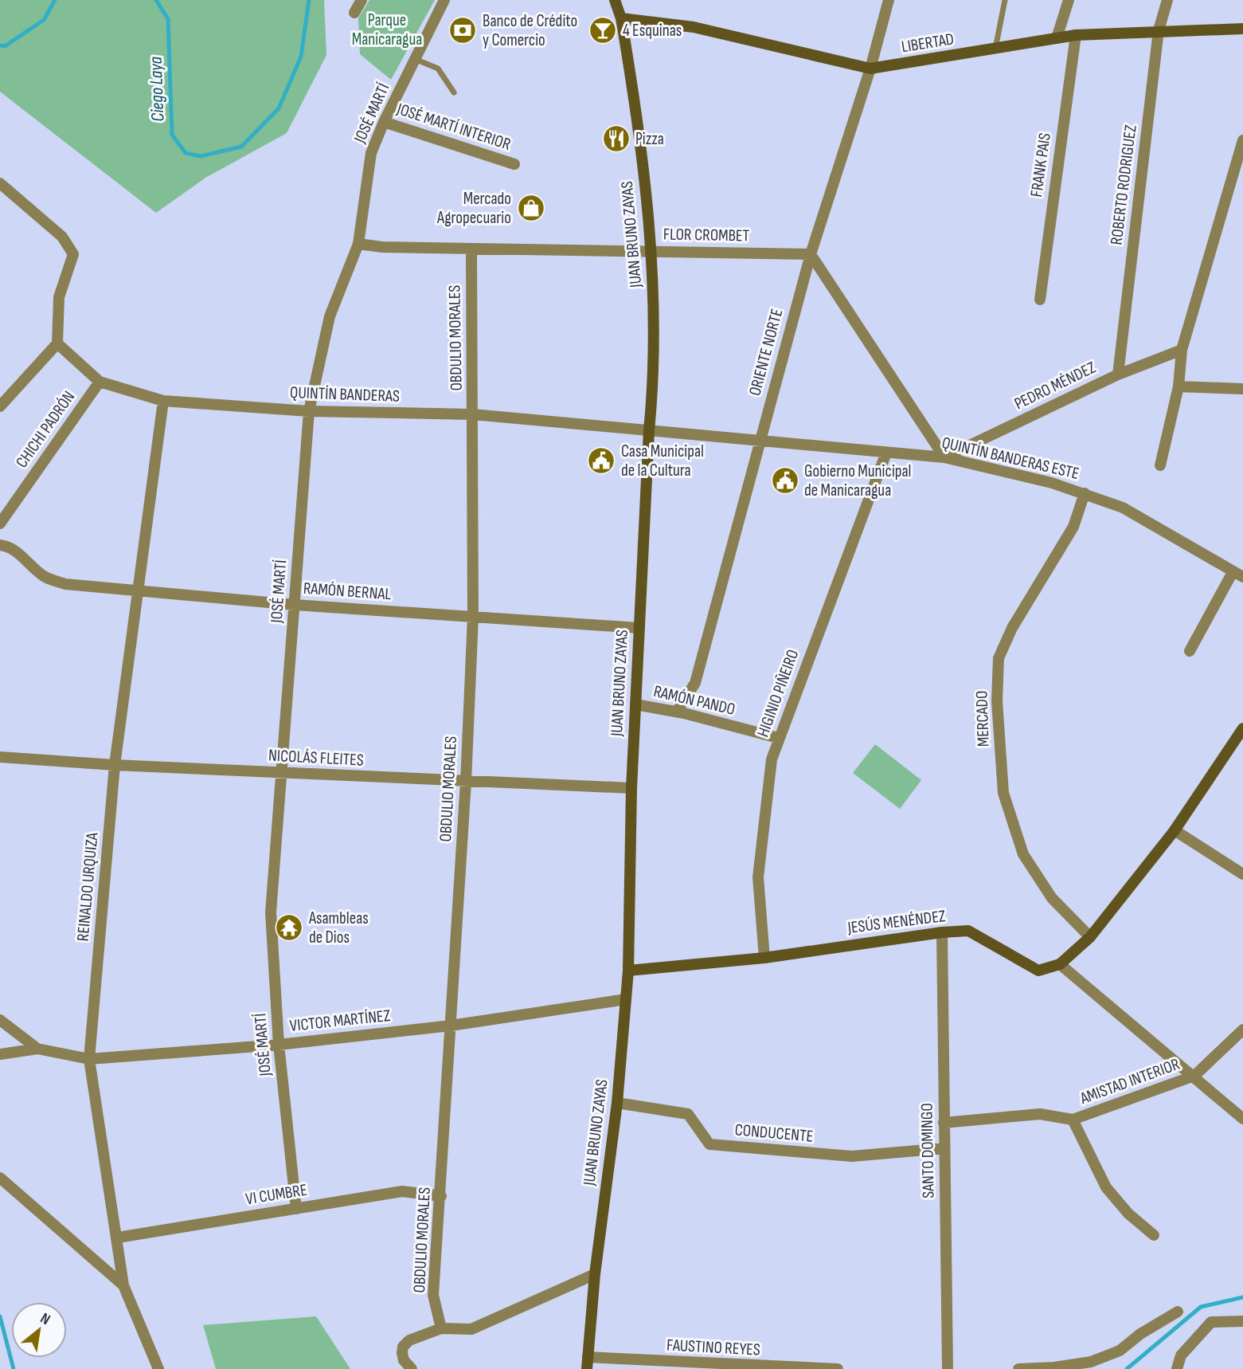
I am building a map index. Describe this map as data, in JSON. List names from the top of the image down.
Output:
{
  "streets": {
    "street": [
      "LIBERTAD",
      "JOSÉ MARTÍ",
      "JOSÉ MARTÍ INTERIOR",
      "FRANK PAIS",
      "ROBERTO RODRIGUEZ",
      "JUAN BRUNO ZAYAS",
      "FLOR CROMBET",
      "OBDULIO MORALES",
      "ORIENTE NORTE",
      "PEDRO MÉNDEZ",
      "QUINTÍN BANDERAS",
      "CHICHI PADRÓN",
      "QUINTÍN BANDERAS ESTE",
      "RAMÓN BERNAL",
      "HIGINIO PIÑEIRO",
      "RAMÓN PANDO",
      "MERCADO",
      "NICOLÁS FLEITES",
      "REINALDO URQUIZA",
      "JESÚS MENÉNDEZ",
      "VICTOR MARTÍNEZ",
      "AMISTAD INTERIOR",
      "CONDUCENTE",
      "SANTO DOMINGO",
      "VI CUMBRE",
      "FAUSTINO REYES"
    ]
  },
  "crossings": [
    ["LIBERTAD", "FRANK PAIS"],
    ["LIBERTAD", "ROBERTO RODRIGUEZ"],
    ["LIBERTAD", "JUAN BRUNO ZAYAS"],
    ["LIBERTAD", "ORIENTE NORTE"],
    ["JOSÉ MARTÍ", "JOSÉ MARTÍ INTERIOR"],
    ["JOSÉ MARTÍ", "FLOR CROMBET"],
    ["JOSÉ MARTÍ", "QUINTÍN BANDERAS"],
    ["JOSÉ MARTÍ", "RAMÓN BERNAL"],
    ["JOSÉ MARTÍ", "NICOLÁS FLEITES"],
    ["JOSÉ MARTÍ", "VICTOR MARTÍNEZ"],
    ["JOSÉ MARTÍ", "VI CUMBRE"],
    ["ROBERTO RODRIGUEZ", "PEDRO MÉNDEZ"],
    ["JUAN BRUNO ZAYAS", "FLOR CROMBET"],
    ["JUAN BRUNO ZAYAS", "QUINTÍN BANDERAS"],
    ["JUAN BRUNO ZAYAS", "QUINTÍN BANDERAS ESTE"],
    ["JUAN BRUNO ZAYAS", "RAMÓN BERNAL"],
    ["JUAN BRUNO ZAYAS", "RAMÓN PANDO"],
    ["JUAN BRUNO ZAYAS", "NICOLÁS FLEITES"],
    ["JUAN BRUNO ZAYAS", "JESÚS MENÉNDEZ"],
    ["JUAN BRUNO ZAYAS", "VICTOR MARTÍNEZ"],
    ["JUAN BRUNO ZAYAS", "CONDUCENTE"],
    ["JUAN BRUNO ZAYAS", "FAUSTINO REYES"],
    ["FLOR CROMBET", "OBDULIO MORALES"],
    ["FLOR CROMBET", "ORIENTE NORTE"],
    ["OBDULIO MORALES", "QUINTÍN BANDERAS"],
    ["OBDULIO MORALES", "RAMÓN BERNAL"],
    ["OBDULIO MORALES", "NICOLÁS FLEITES"],
    ["OBDULIO MORALES", "VICTOR MARTÍNEZ"],
    ["OBDULIO MORALES", "VI CUMBRE"],
    ["ORIENTE NORTE", "QUINTÍN BANDERAS ESTE"],
    ["ORIENTE NORTE", "RAMÓN PANDO"],
    ["PEDRO MÉNDEZ", "QUINTÍN BANDERAS ESTE"],
    ["QUINTÍN BANDERAS", "CHICHI PADRÓN"],
    ["QUINTÍN BANDERAS", "QUINTÍN BANDERAS ESTE"],
    ["QUINTÍN BANDERAS", "REINALDO URQUIZA"],
    ["QUINTÍN BANDERAS ESTE", "HIGINIO PIÑEIRO"],
    ["QUINTÍN BANDERAS ESTE", "MERCADO"],
    ["RAMÓN BERNAL", "REINALDO URQUIZA"],
    ["HIGINIO PIÑEIRO", "RAMÓN PANDO"],
    ["HIGINIO PIÑEIRO", "JESÚS MENÉNDEZ"],
    ["NICOLÁS FLEITES", "REINALDO URQUIZA"],
    ["REINALDO URQUIZA", "VICTOR MARTÍNEZ"],
    ["REINALDO URQUIZA", "VI CUMBRE"],
    ["JESÚS MENÉNDEZ", "SANTO DOMINGO"],
    ["AMISTAD INTERIOR", "SANTO DOMINGO"],
    ["CONDUCENTE", "SANTO DOMINGO"]
  ],
  "water": ["Ciego Laya"],
  "parks": ["Parque Manicaragua"],
  "places": {
    "bank": ["Banco de Crédito y Comercio"],
    "bar": ["4 Esquinas"],
    "restaurant": ["Pizza"],
    "shop": ["Mercado Agropecuario"],
    "public building": ["Casa Municipal de la Cultura", "Gobierno Municipal de Manicaragua"],
    "temple": ["Asambleas de Dios"]
  },
  "north": "top right"
}
